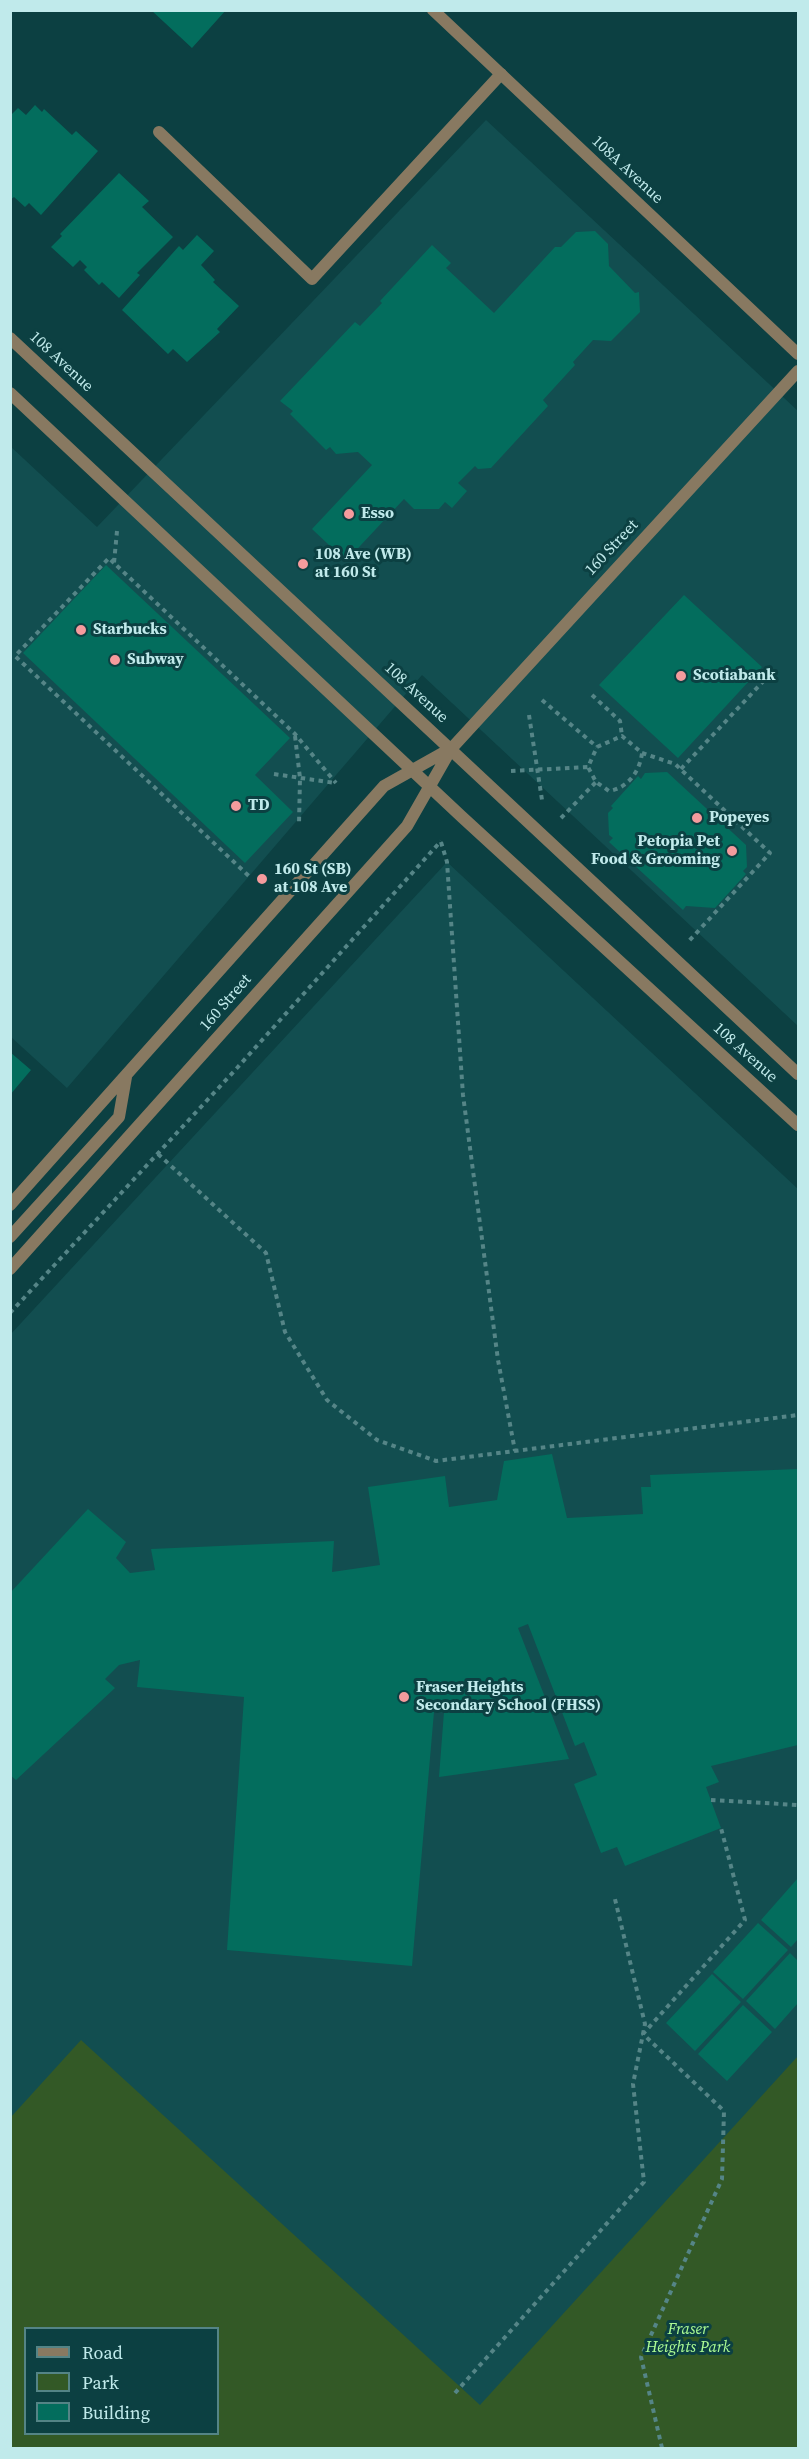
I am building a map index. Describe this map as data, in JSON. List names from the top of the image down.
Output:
{
  "streets": {
    "street": ["108A Avenue", "108 Avenue", "160 Street"]
  },
  "crossings": [
    ["108 Avenue", "160 Street"]
  ],
  "parks": ["Fraser Heights Park"],
  "places": [
    "Esso",
    "108 Ave (WB) at 160 St",
    "Starbucks",
    "Subway",
    "Scotiabank",
    "TD",
    "Popeyes",
    "Petopia Pet Food & Grooming",
    "160 St (SB) at 108 Ave",
    "Fraser Heights Secondary School (FHSS)"
  ],
  "legend": ["Road", "Park", "Building"]
}
